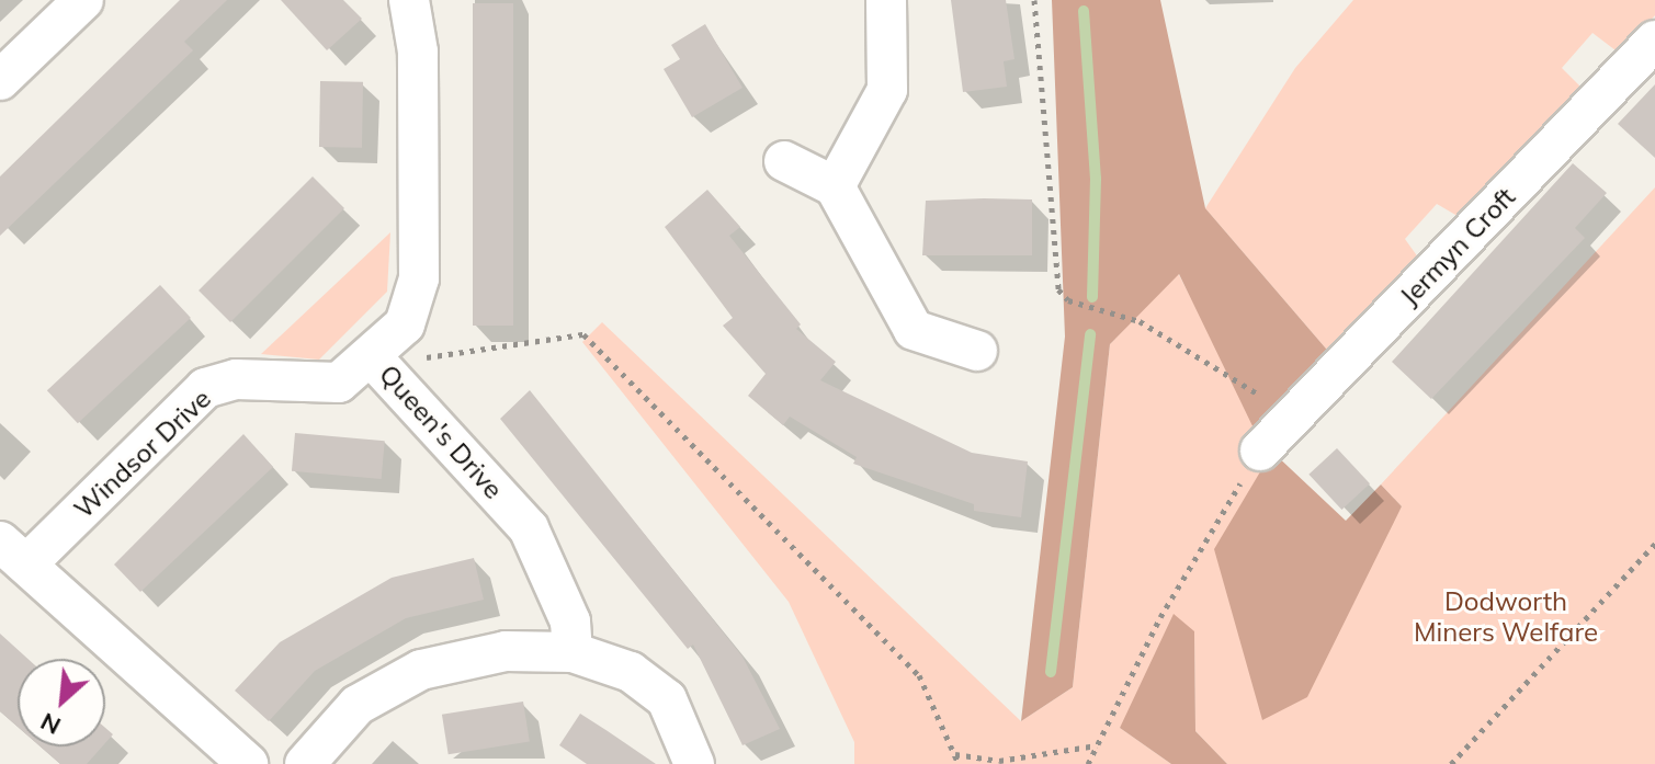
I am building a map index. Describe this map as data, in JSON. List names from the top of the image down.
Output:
{
  "streets": {
    "street": ["Jermyn Croft", "Queen's Drive", "Windsor Drive"]
  },
  "crossings": [
    ["Queen's Drive", "Windsor Drive"]
  ],
  "parks": ["Dodworth Miners Welfare"],
  "north": "bottom left"
}
